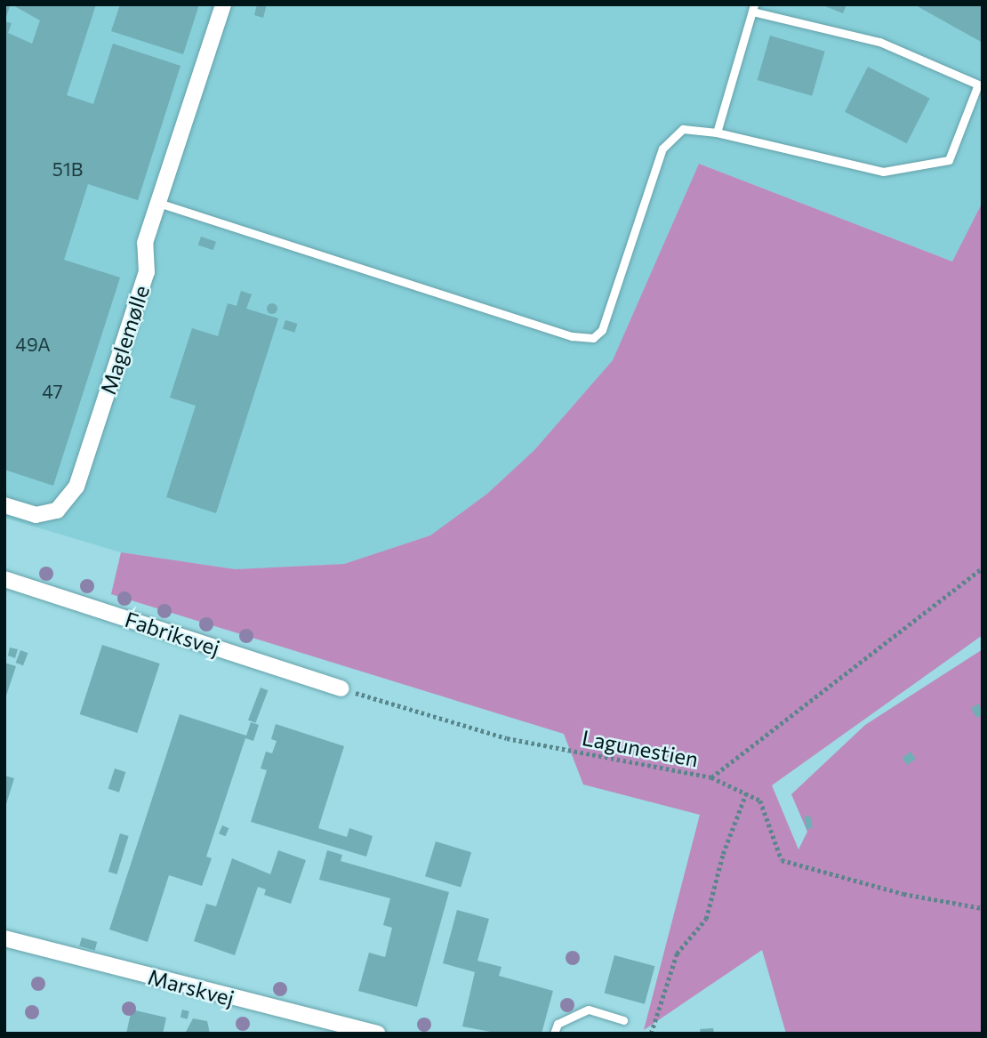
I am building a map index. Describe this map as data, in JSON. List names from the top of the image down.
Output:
{
  "streets": {
    "street": ["Maglemølle", "Fabriksvej", "Marskvej"],
    "path": ["Lagunestien"]
  },
  "crossings": [
    ["Fabriksvej", "Lagunestien"]
  ],
  "house_numbers": ["51B", "49A", "47"]
}
